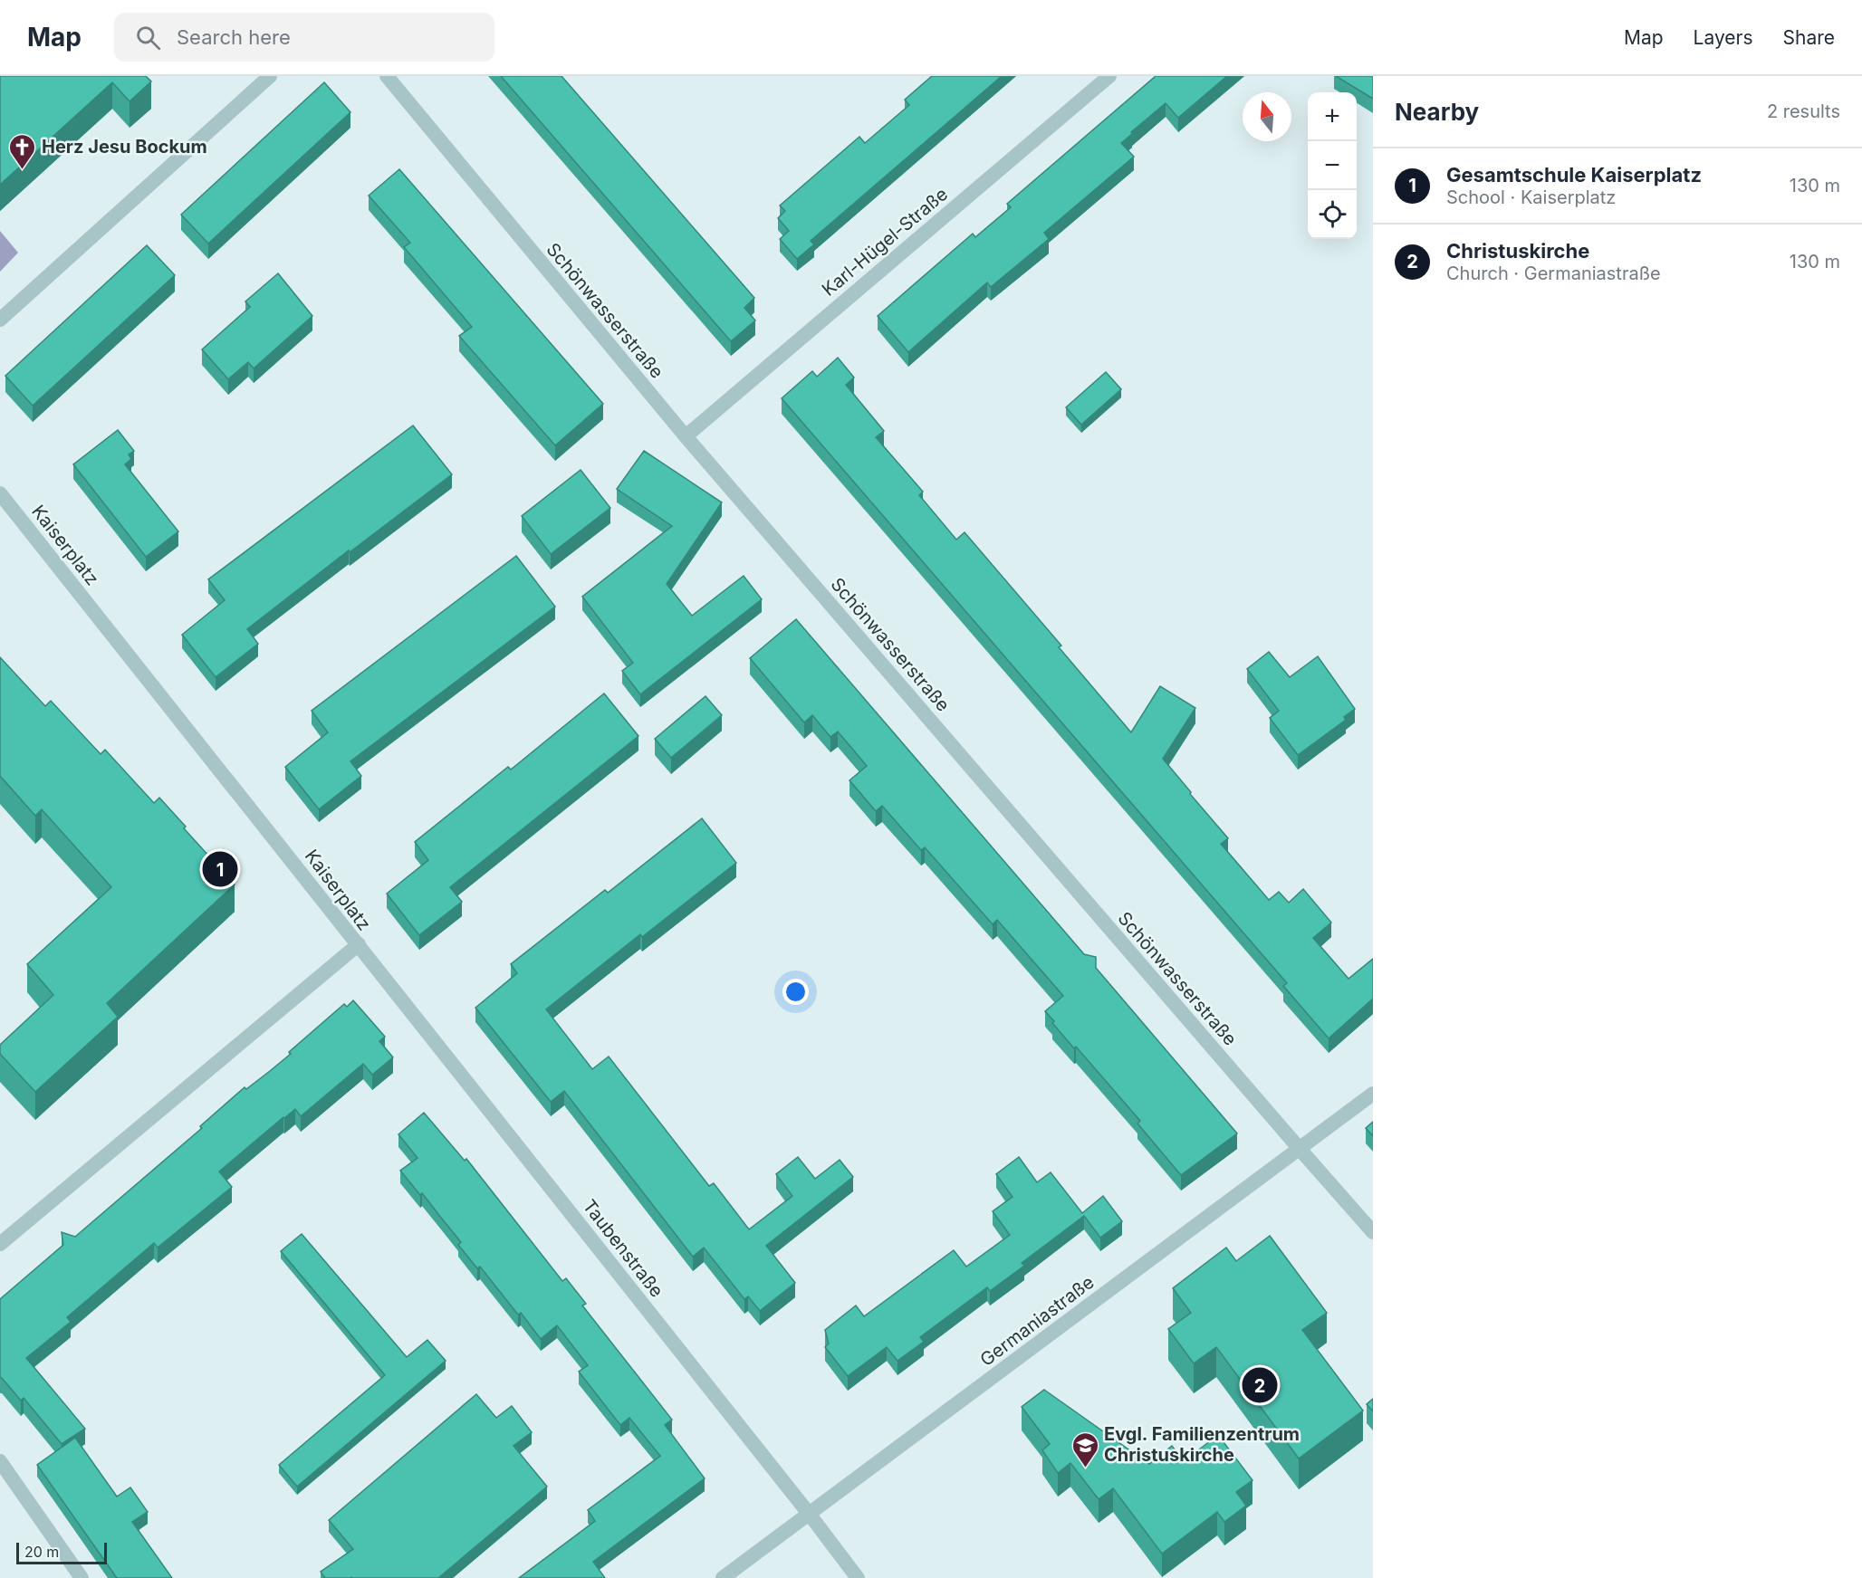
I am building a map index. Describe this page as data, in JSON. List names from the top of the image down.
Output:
{
  "streets": {
    "street": [
      "Karl-Hügel-Straße",
      "Schönwasserstraße",
      "Kaiserplatz",
      "Taubenstraße",
      "Germaniastraße"
    ]
  },
  "crossings": [
    ["Karl-Hügel-Straße", "Schönwasserstraße"],
    ["Schönwasserstraße", "Germaniastraße"],
    ["Kaiserplatz", "Taubenstraße"],
    ["Taubenstraße", "Germaniastraße"]
  ],
  "places": {
    "church": ["Herz Jesu Bockum"],
    "school or university": ["Evgl. Familienzentrum Christuskirche"]
  },
  "scale_bar": "20 m",
  "north": "top",
  "page": {
    "header": "Map",
    "search": "Search here",
    "nav": ["Map", "Layers", "Share"],
    "heading": ["Nearby", "2 results"],
    "map_buttons": ["+", "−"],
    "list": [
      {
        "mark": "1",
        "name": "Gesamtschule Kaiserplatz",
        "note": "School · Kaiserplatz",
        "value": "130 m"
      },
      {
        "mark": "2",
        "name": "Christuskirche",
        "note": "Church · Germaniastraße",
        "value": "130 m"
      }
    ],
    "pins": ["1", "2"],
    "scale": "20 m"
  }
}
